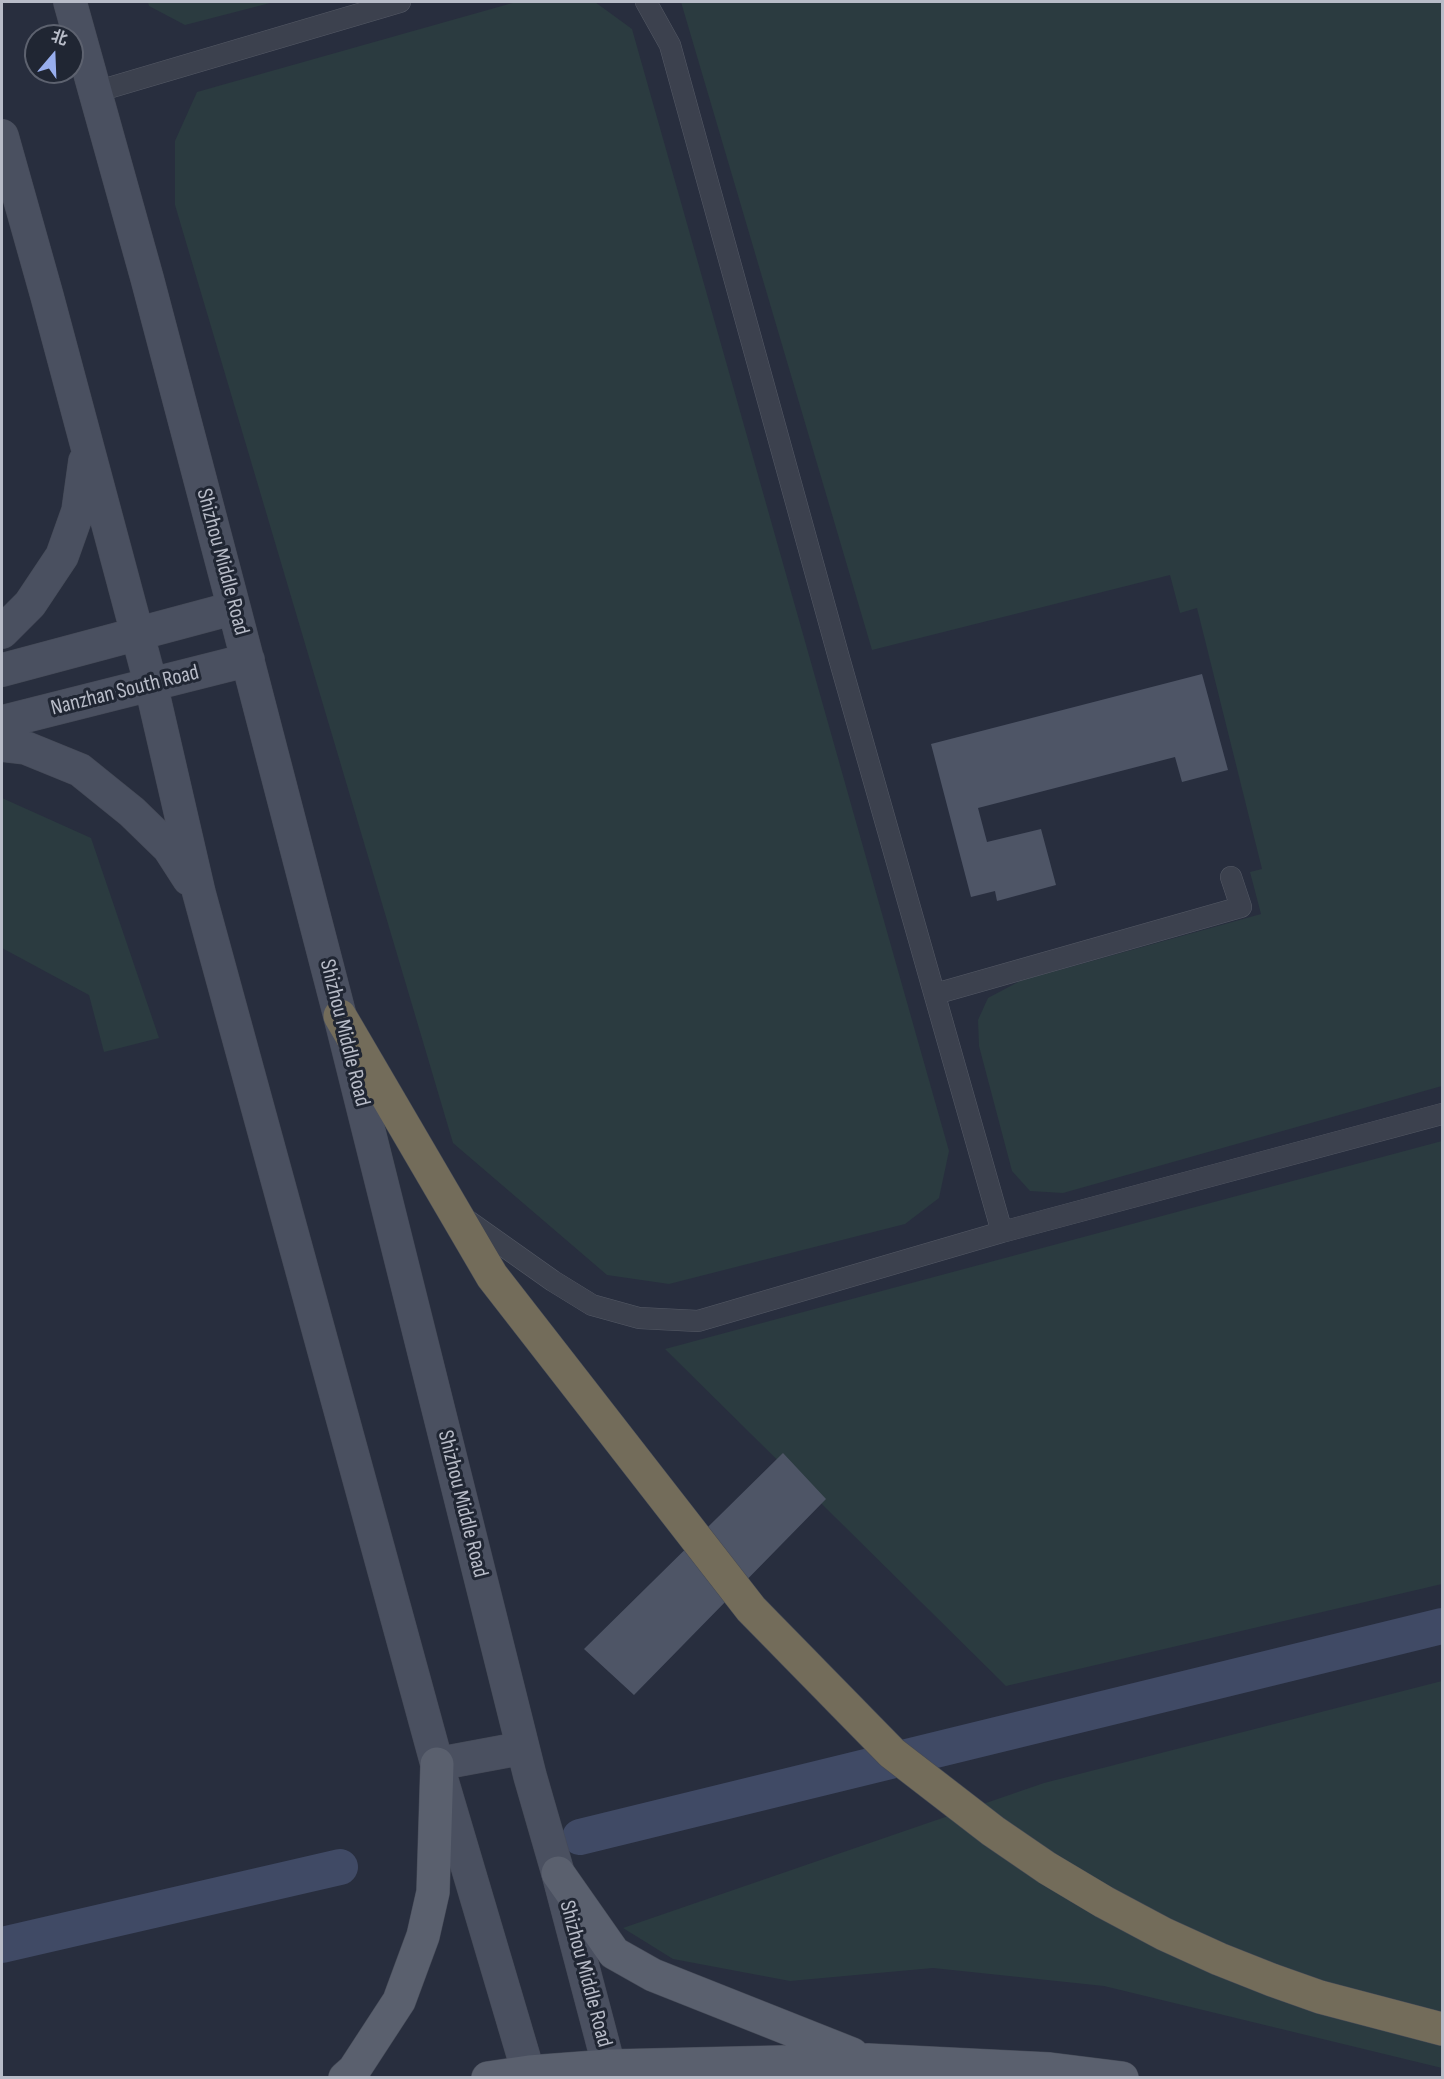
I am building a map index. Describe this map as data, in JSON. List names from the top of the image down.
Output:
{
  "streets": {
    "main road": ["Shizhou Middle Road", "Nanzhan South Road"]
  },
  "crossings": [
    ["Shizhou Middle Road", "Nanzhan South Road"]
  ],
  "north": "top"
}
